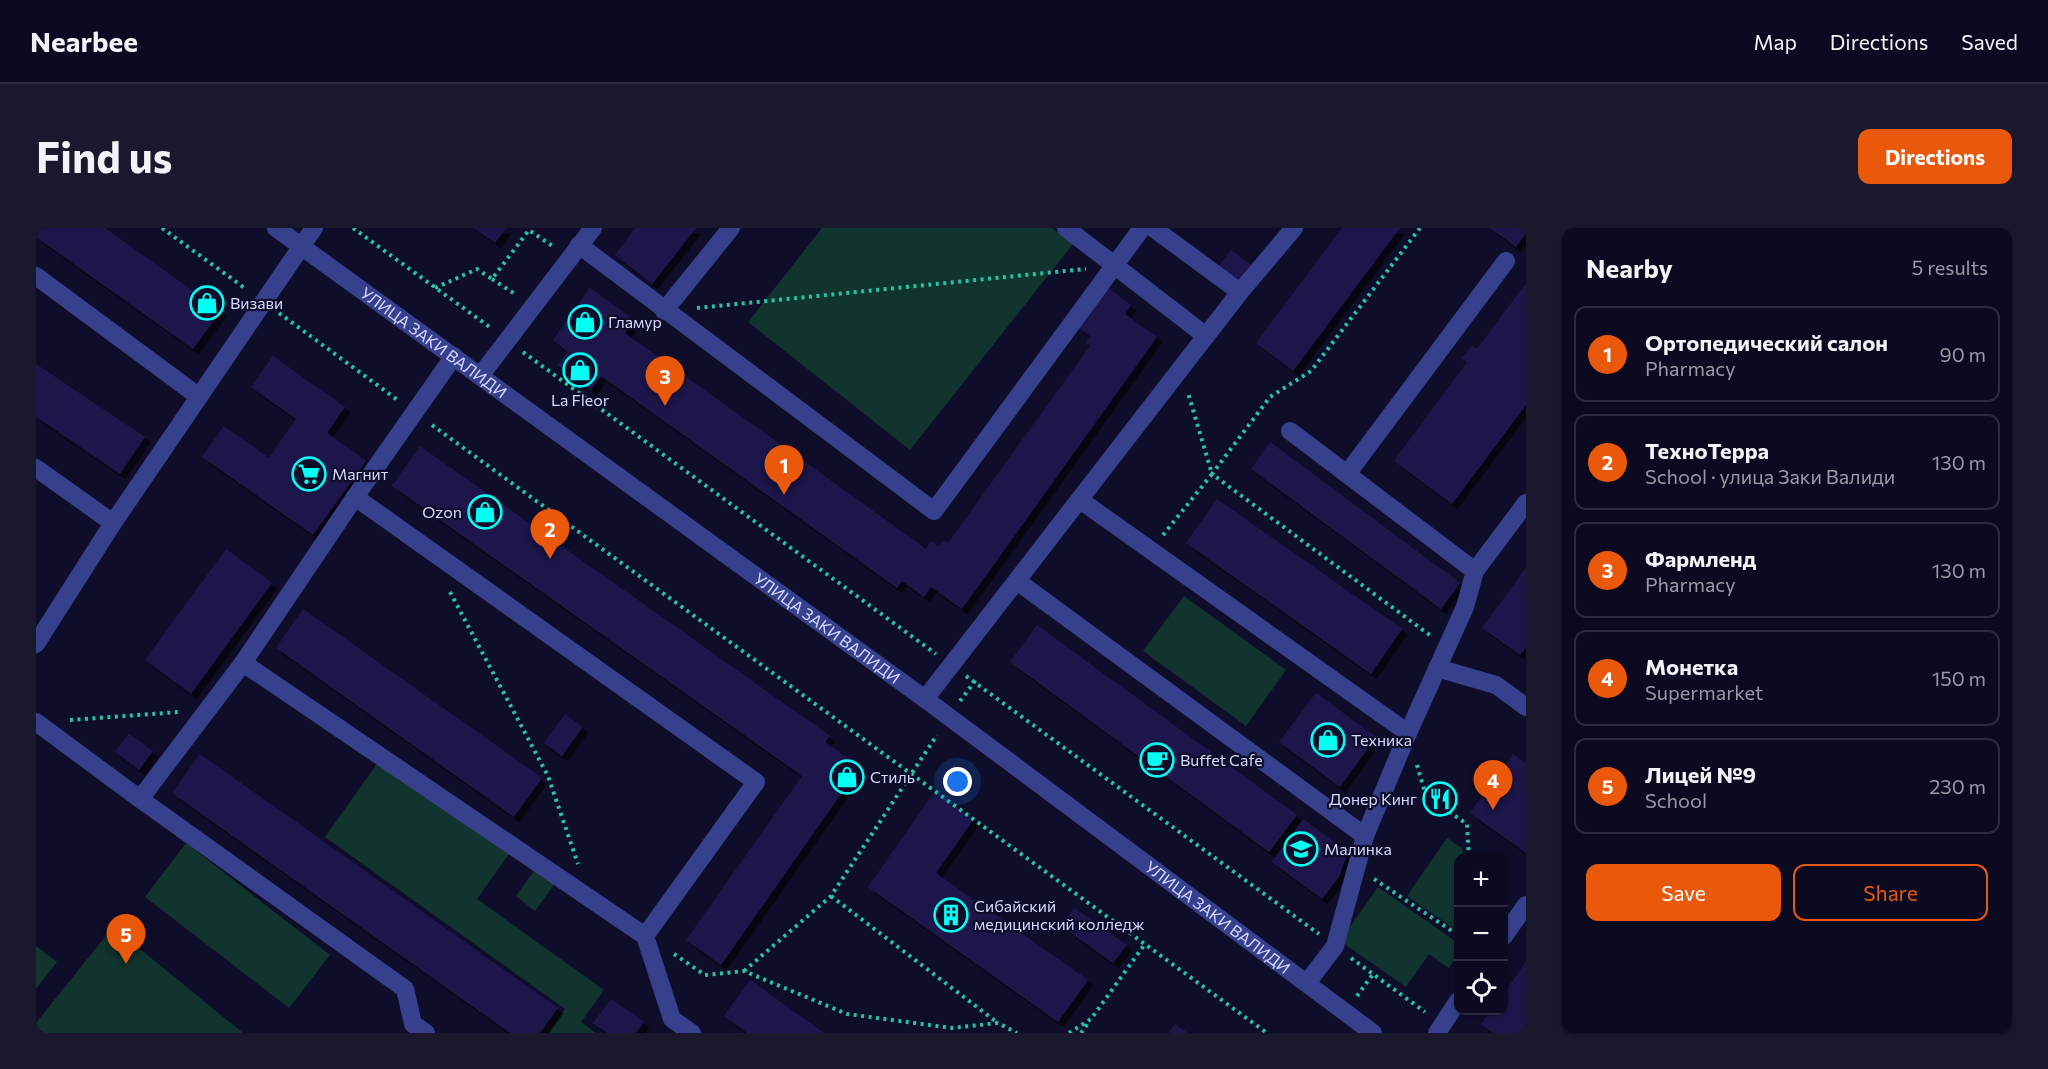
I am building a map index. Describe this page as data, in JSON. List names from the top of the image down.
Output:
{
  "streets": {
    "street": ["УЛИЦА ЗАКИ ВАЛИДИ"]
  },
  "places": {
    "shop": [
      "Визави",
      "Гламур",
      "La Fleor",
      "Ozon",
      "Техника",
      "Стиль"
    ],
    "supermarket": ["Магнит"],
    "cafe": ["Buffet Cafe"],
    "restaurant": ["Донер Кинг"],
    "school or university": ["Малинка"],
    "building": ["Сибайский медицинский колледж"]
  },
  "page": {
    "header": "Nearbee",
    "nav": ["Map", "Directions", "Saved"],
    "buttons": [
      "Directions",
      ["Save", "Share"]
    ],
    "title": "Find us",
    "heading": ["Nearby", "5 results"],
    "list": [
      {
        "mark": "1",
        "name": "Ортопедический салон",
        "note": "Pharmacy",
        "value": "90 m"
      },
      {
        "mark": "2",
        "name": "ТехноТерра",
        "note": "School · улица Заки Валиди",
        "value": "130 m"
      },
      {
        "mark": "3",
        "name": "Фармленд",
        "note": "Pharmacy",
        "value": "130 m"
      },
      {
        "mark": "4",
        "name": "Монетка",
        "note": "Supermarket",
        "value": "150 m"
      },
      {
        "mark": "5",
        "name": "Лицей №9",
        "note": "School",
        "value": "230 m"
      }
    ],
    "pins": [
      "3",
      "1",
      "2",
      "4",
      "5"
    ],
    "map_buttons": ["+", "−"]
  }
}
